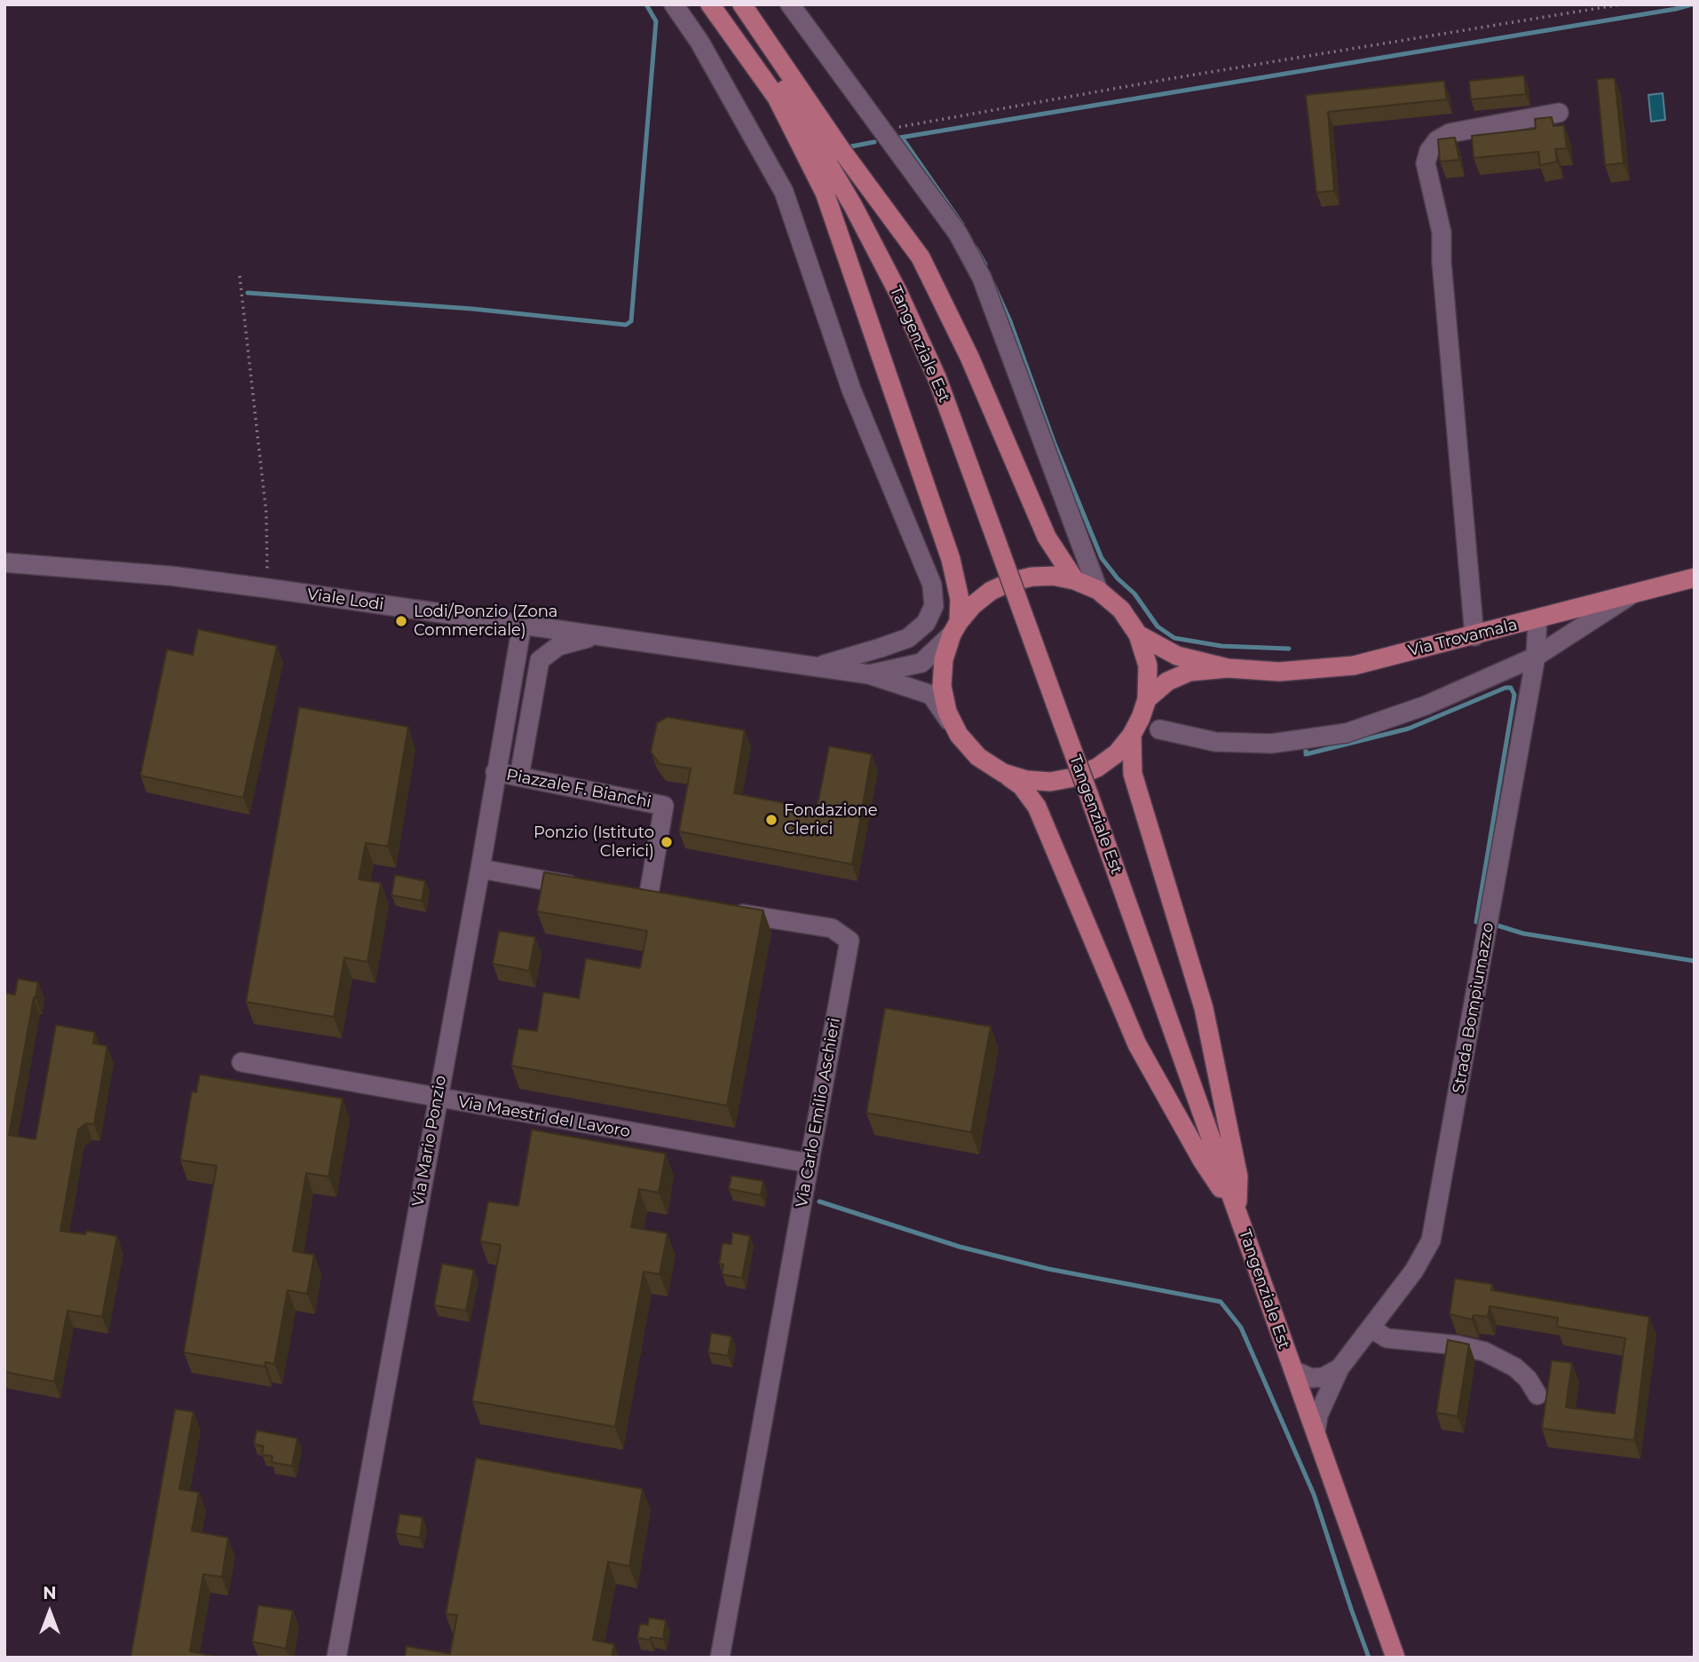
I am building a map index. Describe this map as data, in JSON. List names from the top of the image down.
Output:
{
  "streets": {
    "main road": ["Tangenziale Est", "Via Trovamala"],
    "street": [
      "Viale Lodi",
      "Piazzale F. Bianchi",
      "Strada Bompiumazzo",
      "Via Carlo Emilio Aschieri",
      "Via Maestri del Lavoro",
      "Via Mario Ponzio"
    ]
  },
  "crossings": [
    ["Tangenziale Est", "Strada Bompiumazzo"],
    ["Viale Lodi", "Via Trovamala"],
    ["Viale Lodi", "Via Mario Ponzio"],
    ["Via Trovamala", "Strada Bompiumazzo"],
    ["Piazzale F. Bianchi", "Via Mario Ponzio"],
    ["Via Carlo Emilio Aschieri", "Via Maestri del Lavoro"],
    ["Via Maestri del Lavoro", "Via Mario Ponzio"]
  ],
  "places": ["Lodi/Ponzio (Zona Commerciale)", "Fondazione Clerici", "Ponzio (Istituto Clerici)"],
  "north": "top"
}
